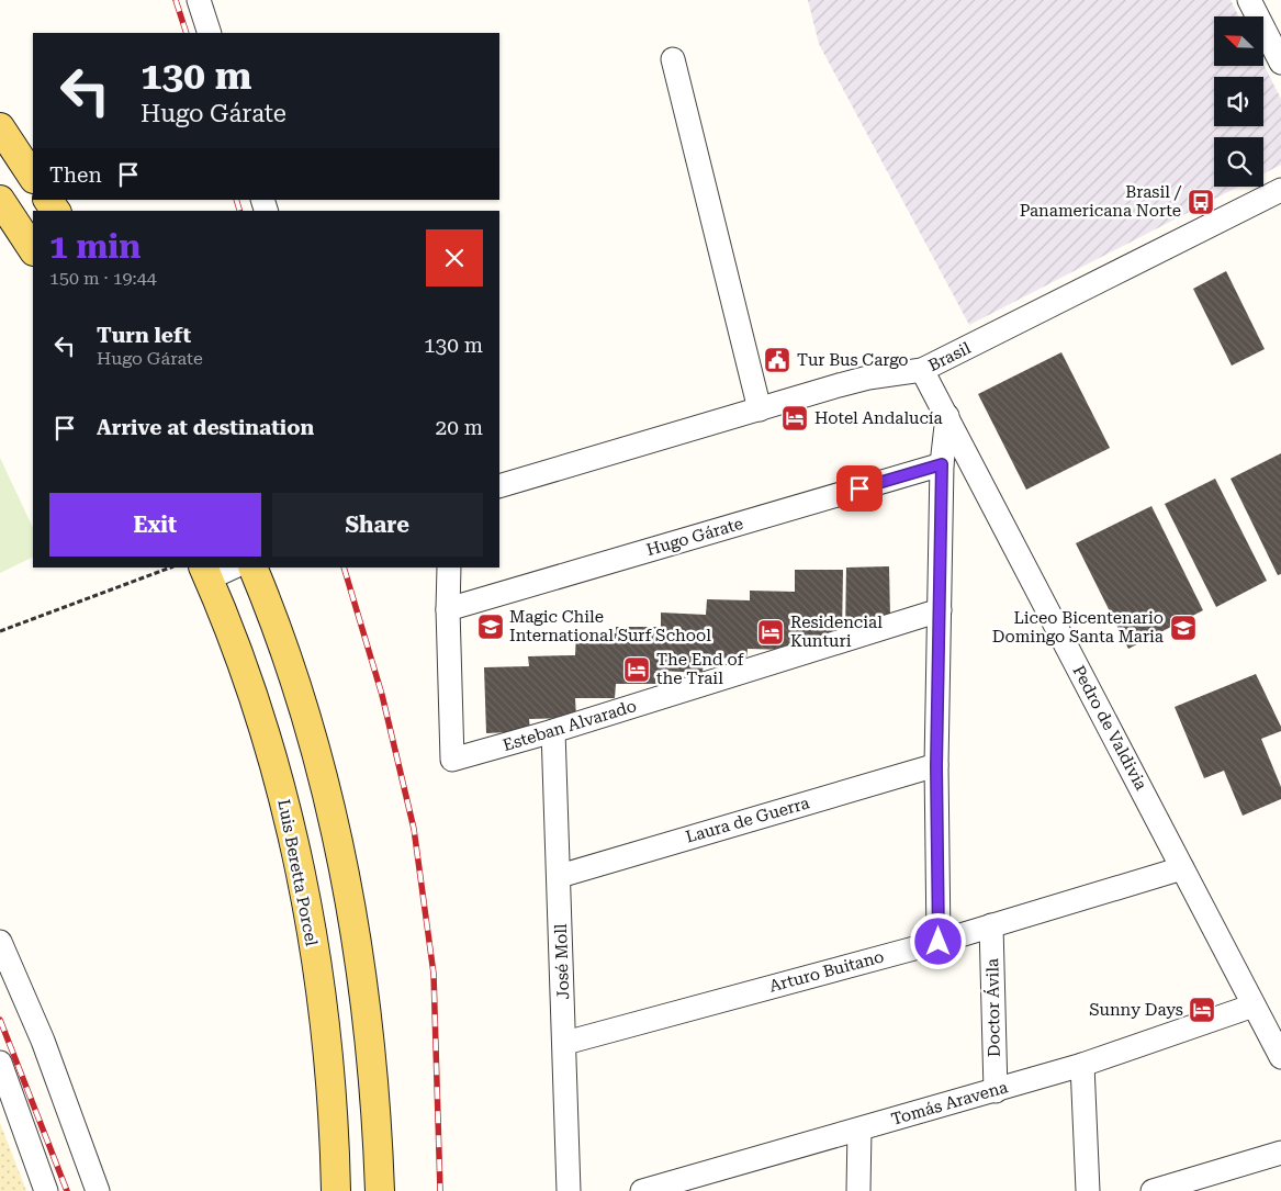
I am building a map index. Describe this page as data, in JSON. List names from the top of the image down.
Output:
{
  "streets": {
    "main road": ["Luis Beretta Porcel"],
    "street": [
      "Brasil",
      "Hugo Gárate",
      "Esteban Alvarado",
      "Pedro de Valdivia",
      "Laura de Guerra",
      "José Moll",
      "Arturo Buitano",
      "Doctor Ávila",
      "Tomás Aravena"
    ]
  },
  "crossings": [
    ["Brasil", "Pedro de Valdivia"],
    ["Hugo Gárate", "Esteban Alvarado"],
    ["Esteban Alvarado", "José Moll"],
    ["Pedro de Valdivia", "Arturo Buitano"],
    ["Pedro de Valdivia", "Tomás Aravena"],
    ["Laura de Guerra", "José Moll"],
    ["José Moll", "Arturo Buitano"],
    ["Arturo Buitano", "Doctor Ávila"],
    ["Doctor Ávila", "Tomás Aravena"]
  ],
  "places": {
    "bus stop": ["Brasil / Panamericana Norte"],
    "public building": ["Tur Bus Cargo"],
    "hotel": [
      "Hotel Andalucía",
      "Residencial Kunturi",
      "The End of the Trail",
      "Sunny Days"
    ],
    "school or university": ["Magic Chile International Surf School", "Liceo Bicentenario Domingo Santa Maria"]
  },
  "north": "top left",
  "page": {
    "turn": ["130 m", "Hugo Gárate"],
    "then": "Then",
    "heading": ["1 min", "150 m · 19:44"],
    "list": [
      {
        "name": "Turn left",
        "note": "Hugo Gárate",
        "value": "130 m"
      },
      {
        "name": "Arrive at destination",
        "value": "20 m"
      }
    ],
    "buttons": ["Exit", "Share"]
  }
}
